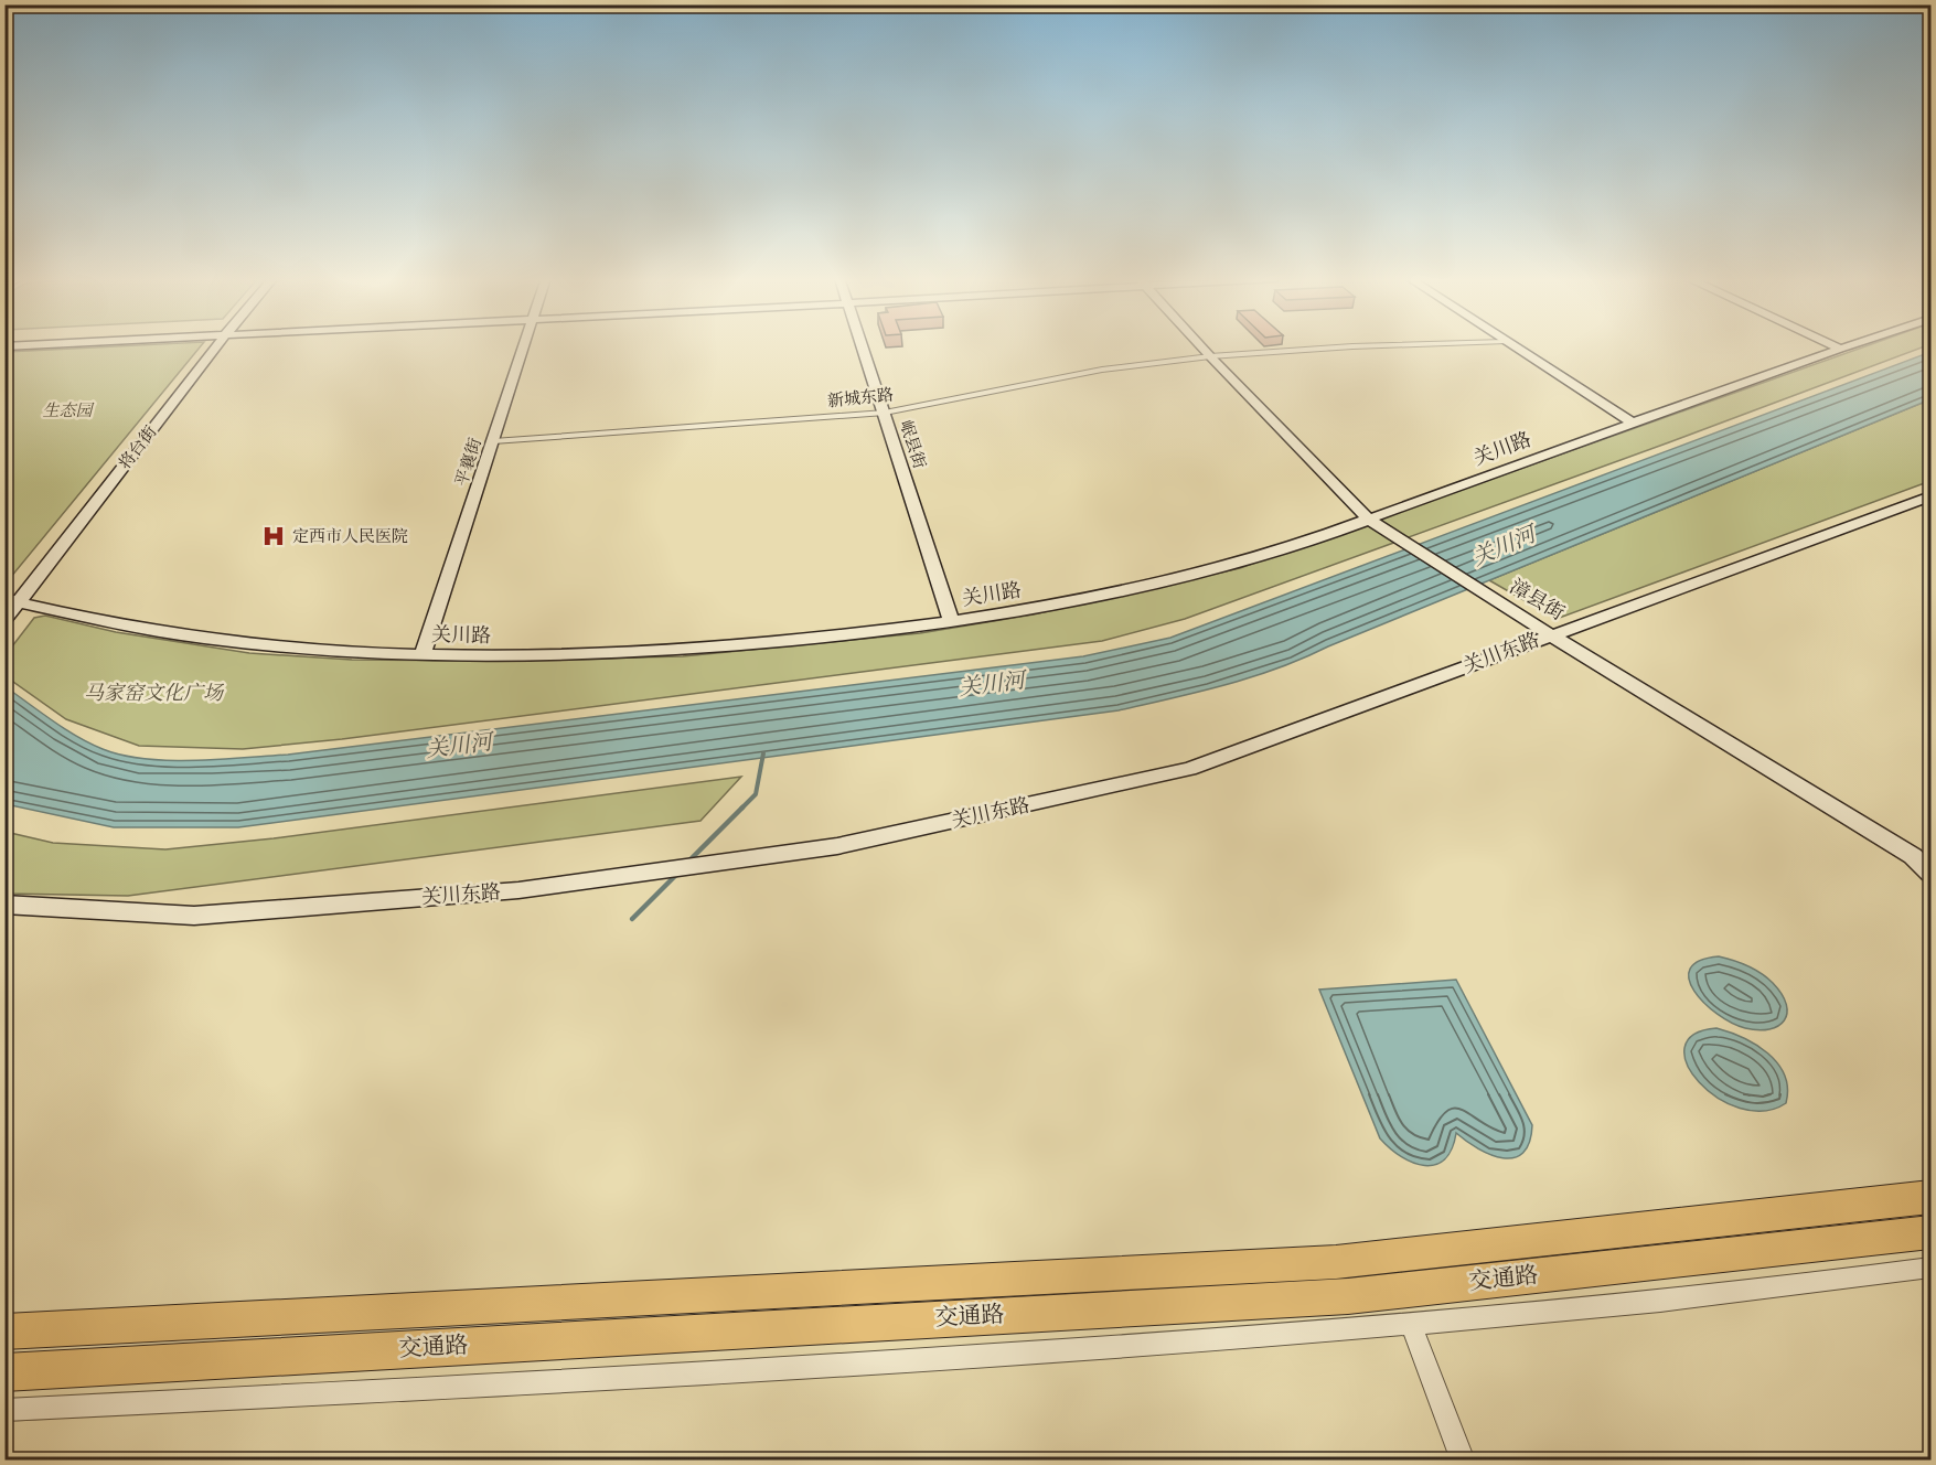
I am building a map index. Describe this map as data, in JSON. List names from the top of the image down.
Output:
{
  "streets": {
    "main road": ["交通路"],
    "street": [
      "新城东路",
      "岷县街",
      "将台街",
      "关川路",
      "平襄街",
      "漳县街",
      "关川东路"
    ]
  },
  "crossings": [
    ["新城东路", "岷县街"],
    ["新城东路", "平襄街"],
    ["新城东路", "漳县街"],
    ["岷县街", "关川路"],
    ["将台街", "关川路"],
    ["关川路", "平襄街"],
    ["关川路", "漳县街"],
    ["漳县街", "关川东路"]
  ],
  "water": ["关川河"],
  "parks": ["生态园", "马家窑文化广场"],
  "places": {
    "hospital": ["定西市人民医院"]
  }
}
